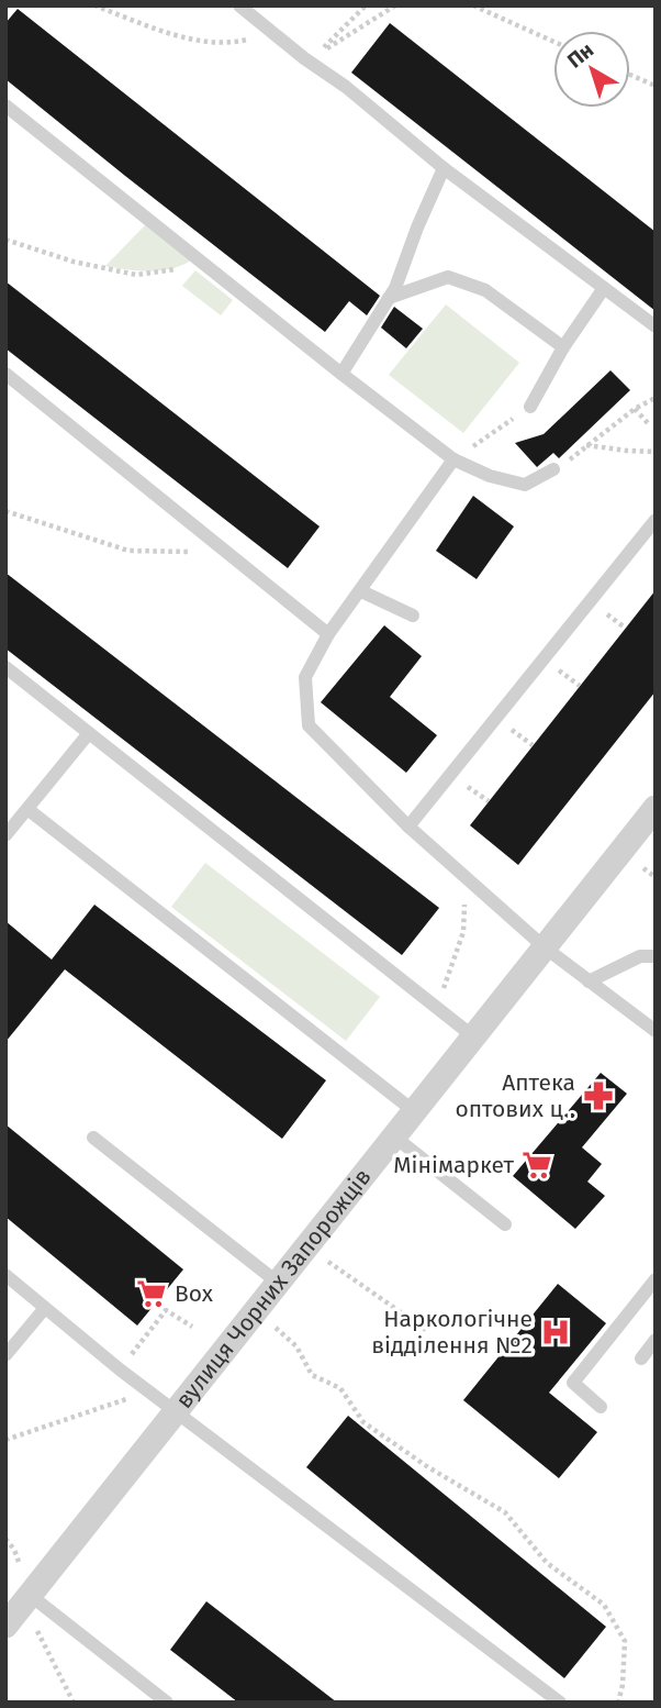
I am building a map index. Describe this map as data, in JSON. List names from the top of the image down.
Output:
{
  "streets": {
    "street": ["вулиця Чорних Запорожців"]
  },
  "places": {
    "pharmacy": ["Аптека оптових ц‥"],
    "supermarket": ["Мінімаркет", "Box"],
    "hospital": ["Наркологічне відділення №2"]
  },
  "north": "top left"
}
